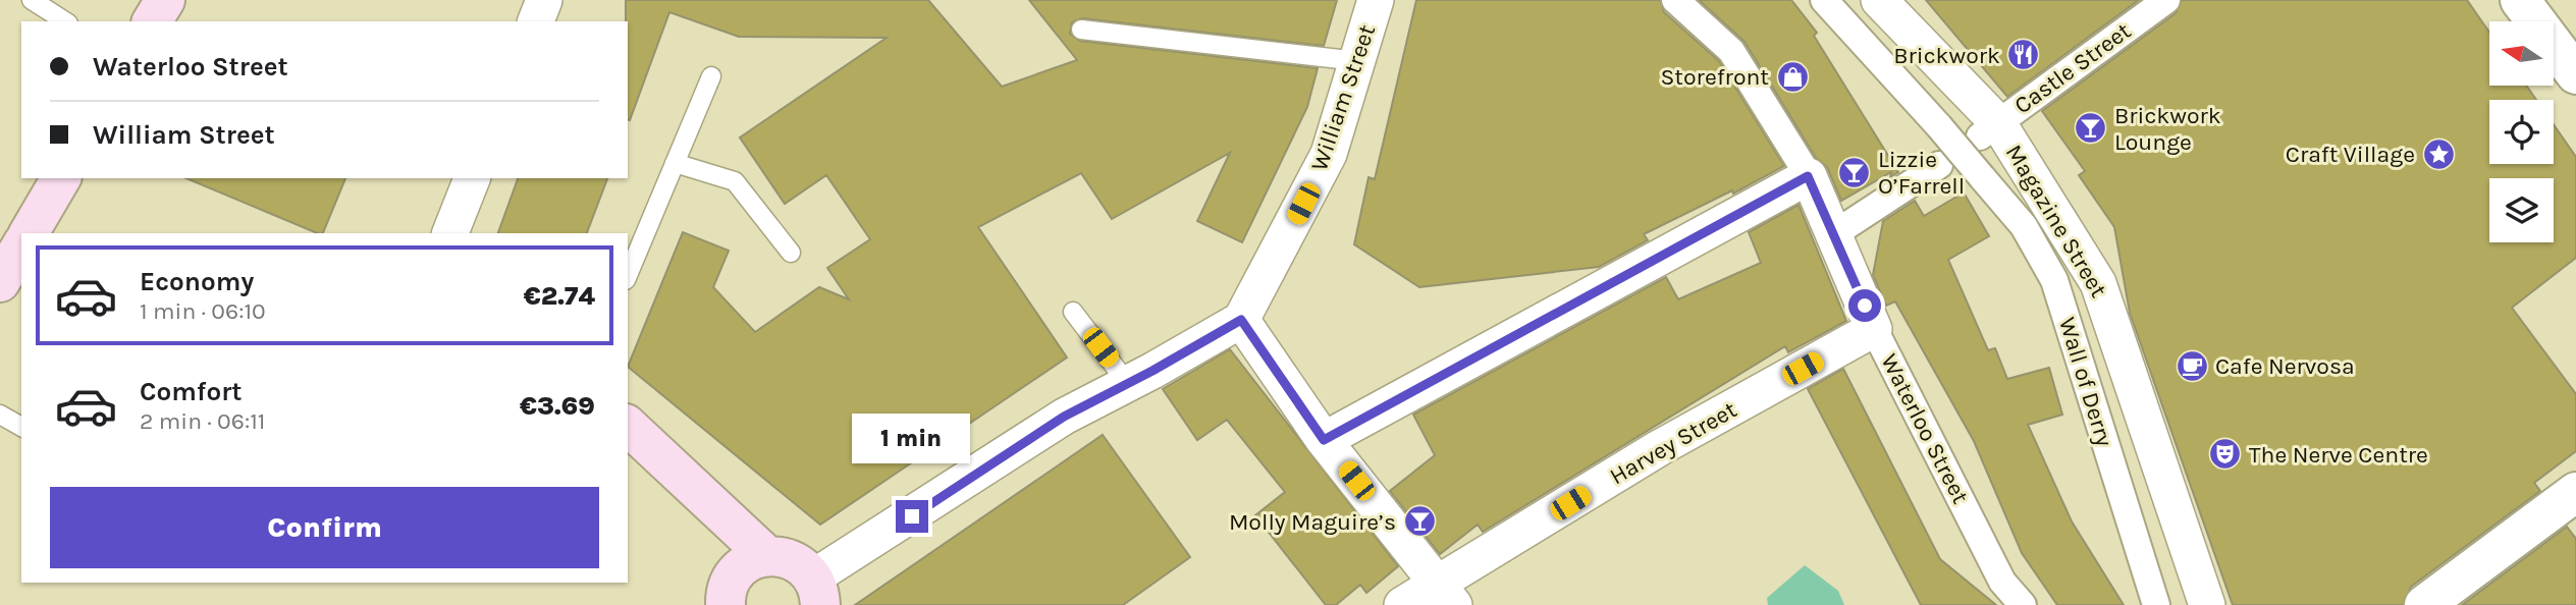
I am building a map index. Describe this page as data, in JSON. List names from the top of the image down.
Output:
{
  "streets": {
    "street": [
      "Castle Street",
      "William Street",
      "Magazine Street",
      "Wall of Derry",
      "Waterloo Street",
      "Harvey Street"
    ]
  },
  "crossings": [
    ["Castle Street", "Magazine Street"],
    ["Waterloo Street", "Harvey Street"]
  ],
  "places": {
    "restaurant": ["Brickwork"],
    "shop": ["Storefront"],
    "bar": ["Brickwork Lounge", "Lizzie O’Farrell", "Molly Maguire’s"],
    "place": ["Craft Village"],
    "cafe": ["Cafe Nervosa"],
    "theatre": ["The Nerve Centre"]
  },
  "north": "left",
  "page": {
    "banner": ["Waterloo Street", "William Street"],
    "list": [
      {
        "name": "Economy",
        "note": "1 min · 06:10",
        "value": "€2.74"
      },
      {
        "name": "Comfort",
        "note": "2 min · 06:11",
        "value": "€3.69"
      }
    ],
    "bubble": "1 min",
    "buttons": "Confirm"
  }
}
